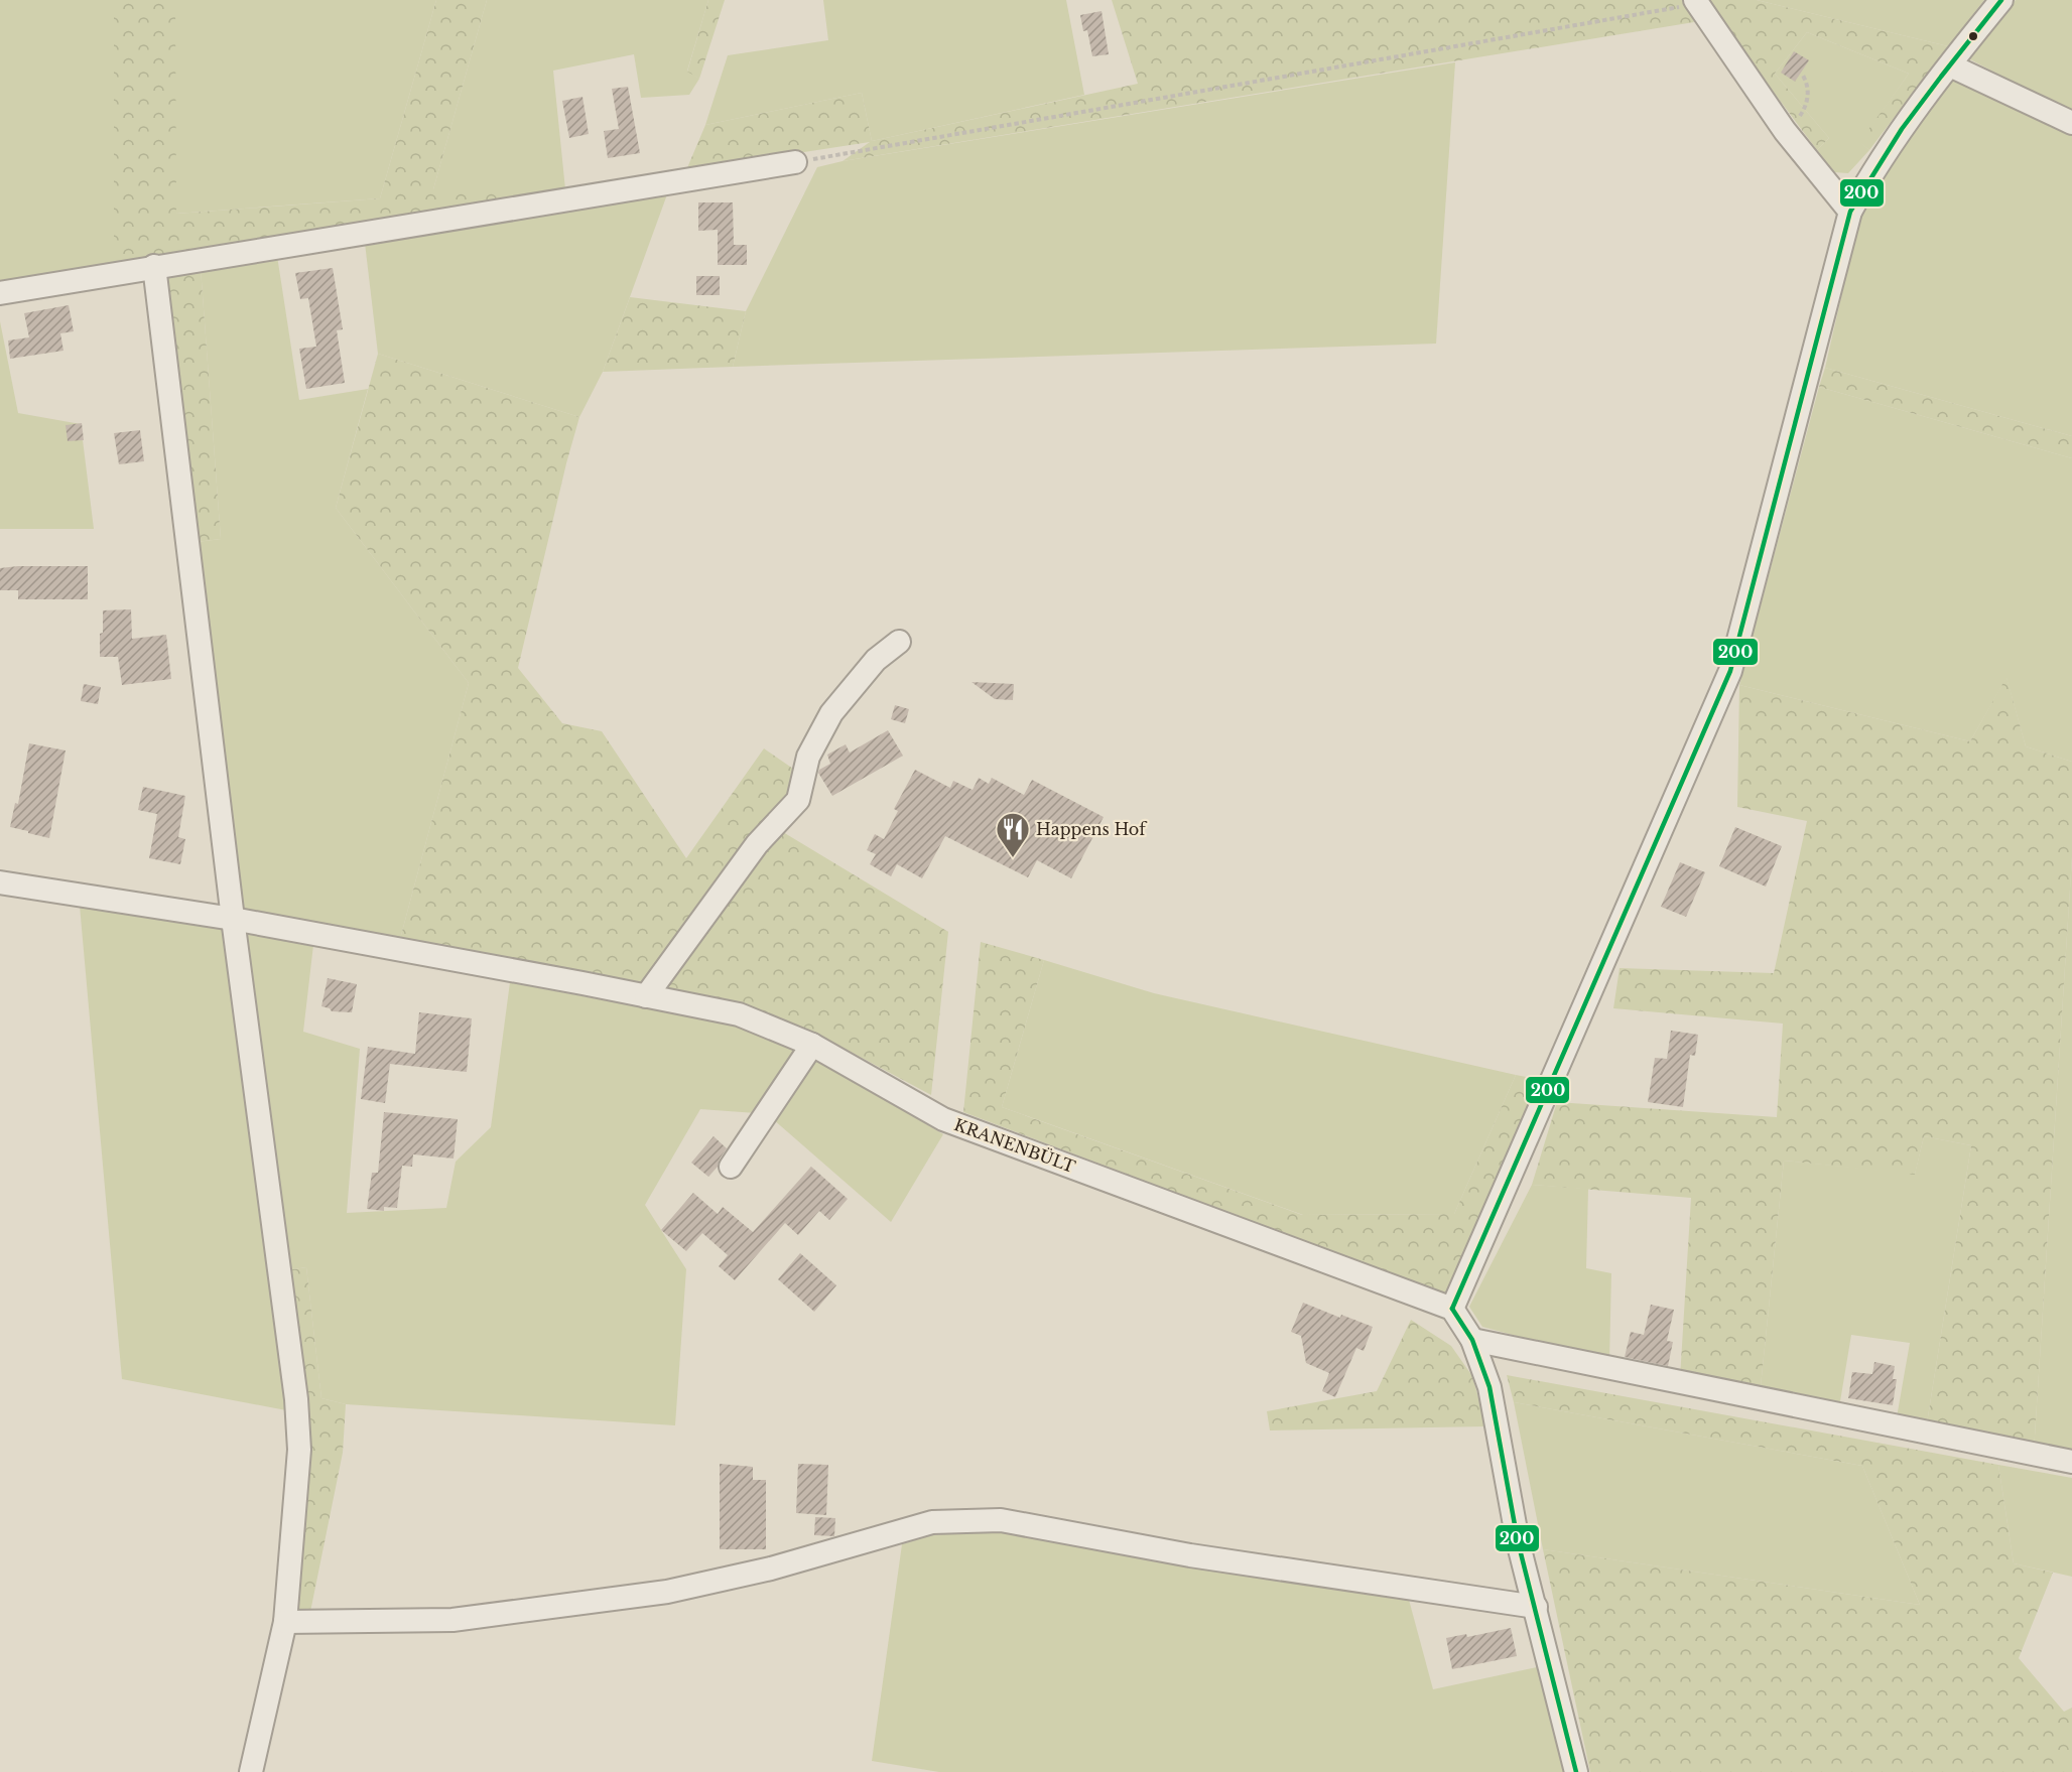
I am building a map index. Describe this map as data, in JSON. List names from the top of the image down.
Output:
{
  "streets": {
    "street": ["KRANENBÜLT"]
  },
  "places": {
    "restaurant": ["Happens Hof"]
  },
  "lines": ["transit line 200"]
}
